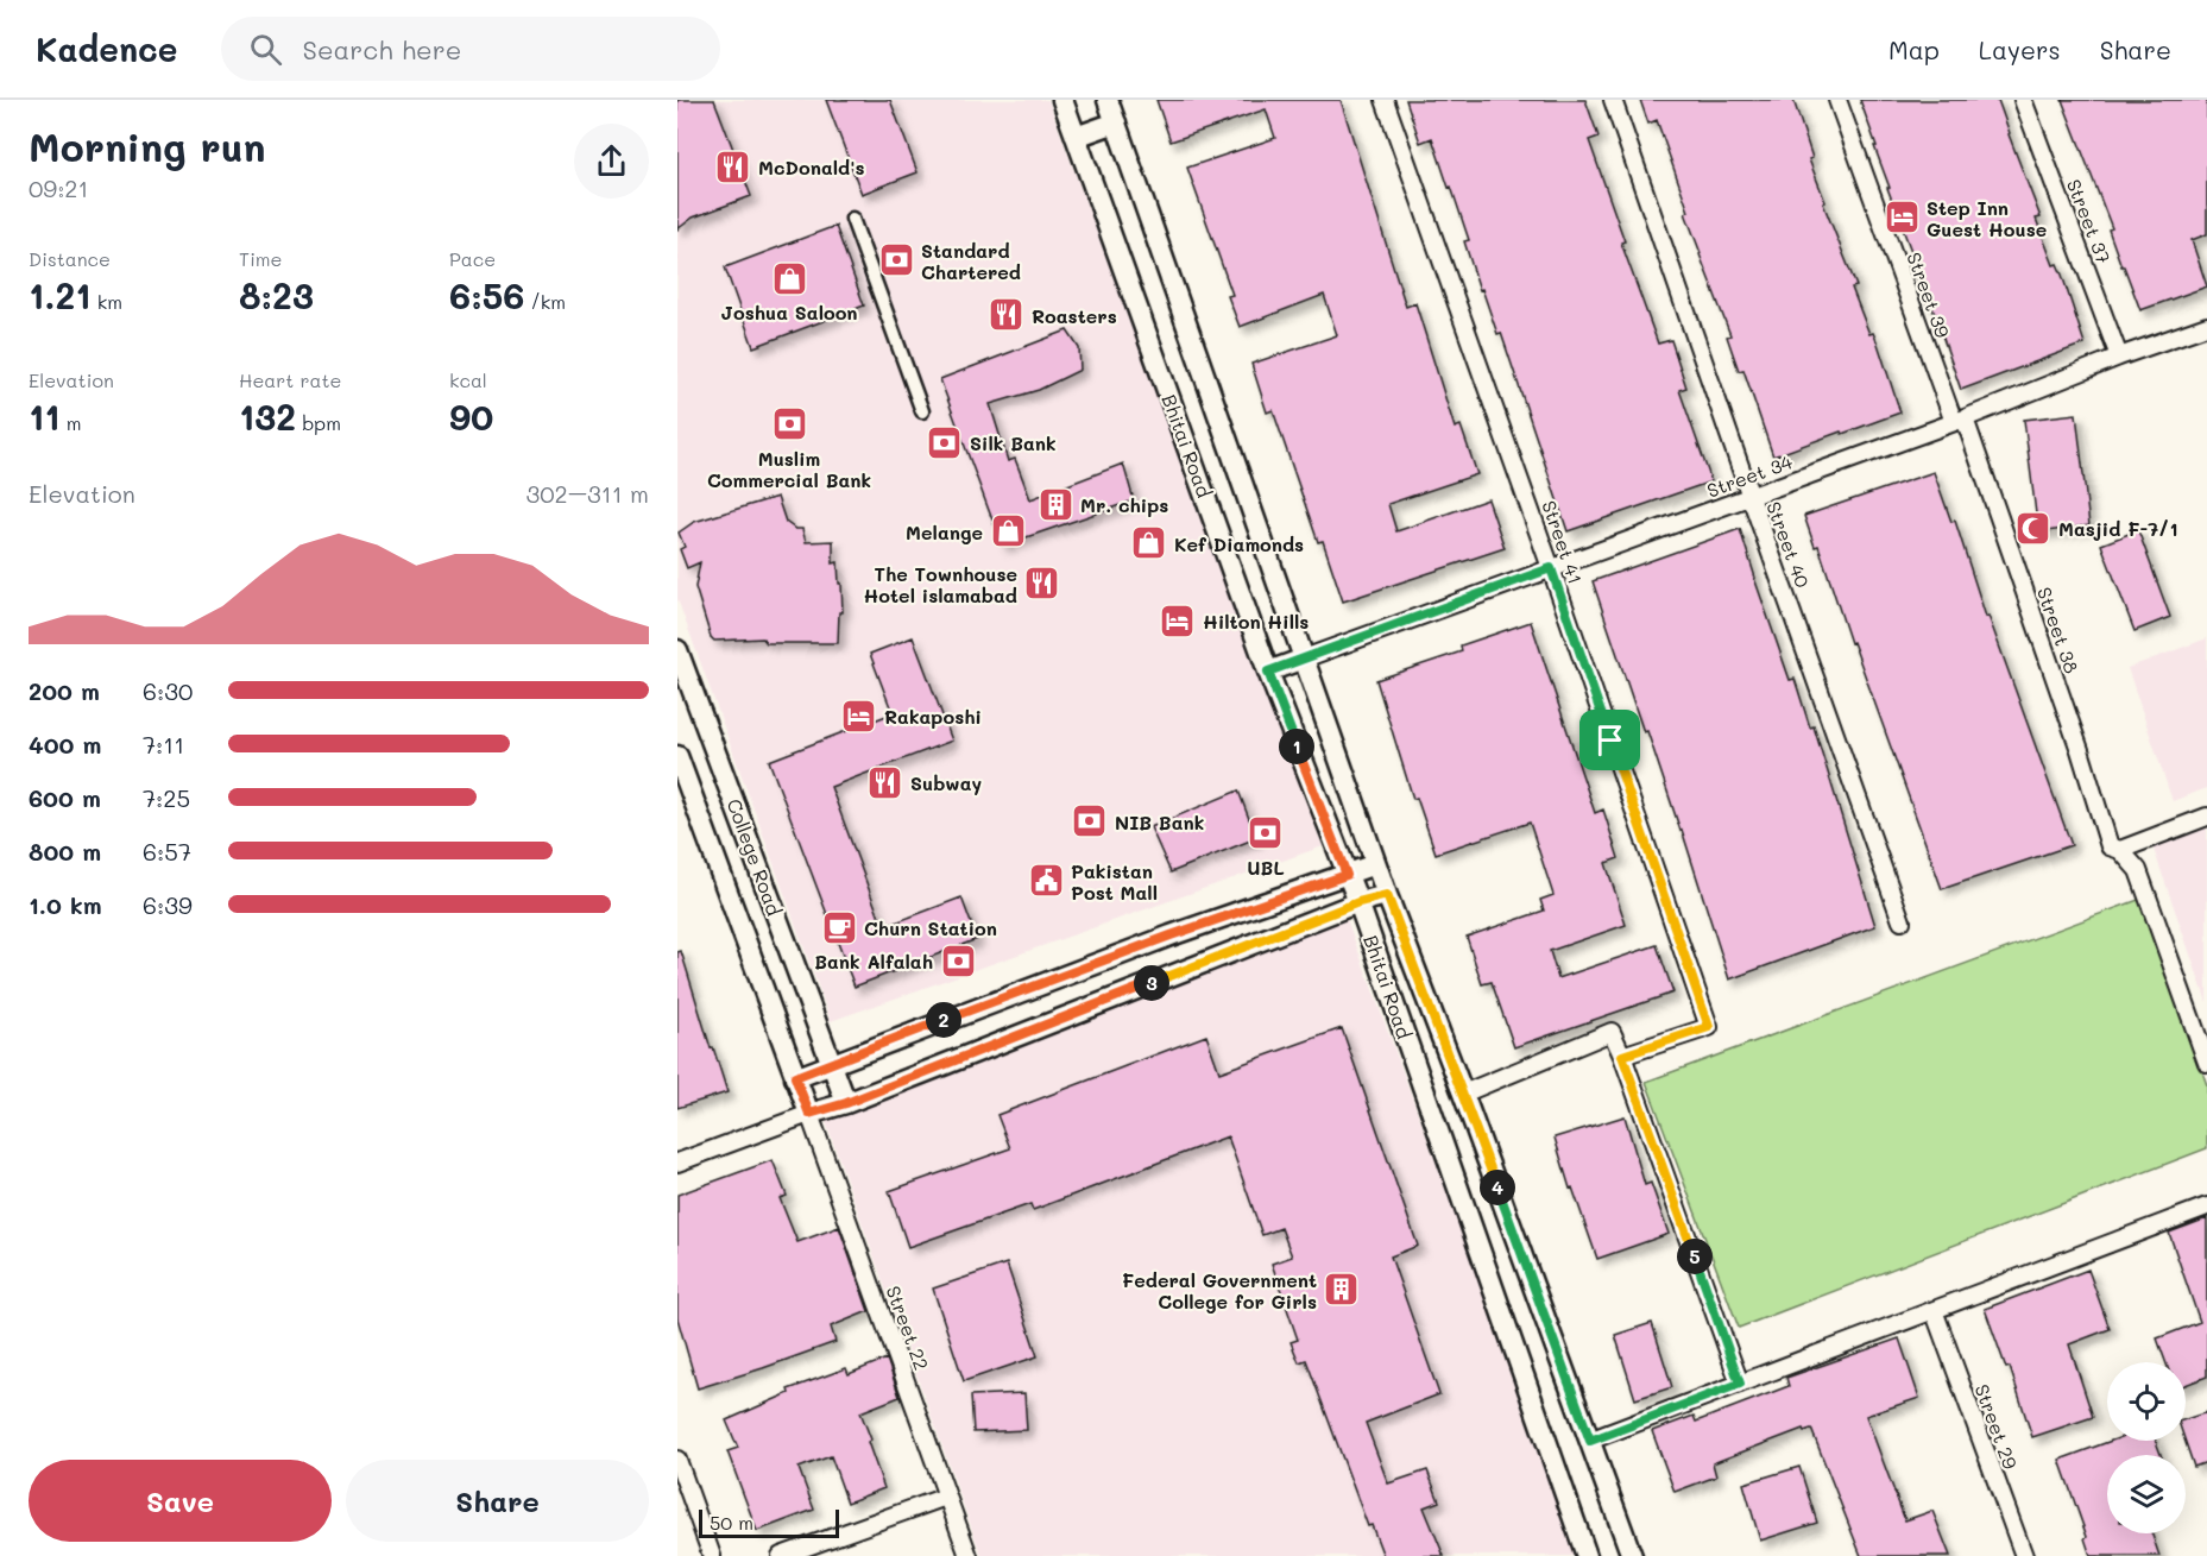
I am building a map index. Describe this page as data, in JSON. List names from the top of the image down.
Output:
{
  "streets": {
    "street": [
      "Street 37",
      "Street 39",
      "Bhitai Road",
      "Street 34",
      "Street 41",
      "Street 40",
      "Street 38",
      "College Road",
      "Street 22",
      "Street 29"
    ]
  },
  "crossings": [
    ["Street 37", "Street 34"],
    ["Street 39", "Street 34"],
    ["Street 39", "Street 38"],
    ["Bhitai Road", "Street 34"],
    ["Street 34", "Street 41"],
    ["Street 34", "Street 40"],
    ["Street 34", "Street 38"],
    ["College Road", "Street 22"]
  ],
  "places": {
    "restaurant": [
      "McDonald's",
      "Roasters",
      "The Townhouse Hotel islamabad",
      "Subway"
    ],
    "hotel": ["Step Inn Guest House", "Hilton Hills", "Rakaposhi"],
    "bank": [
      "Standard Chartered",
      "Muslim Commercial Bank",
      "Silk Bank",
      "NIB Bank",
      "UBL",
      "Bank Alfalah"
    ],
    "shop": ["Joshua Saloon", "Melange", "Kef Diamonds"],
    "building": ["Mr. chips", "Federal Government College for Girls"],
    "mosque": ["Masjid F-7/1"],
    "public building": ["Pakistan Post Mall"],
    "cafe": ["Churn Station"]
  },
  "scale_bar": "50 m",
  "page": {
    "header": "Kadence",
    "search": "Search here",
    "nav": ["Map", "Layers", "Share"],
    "heading": ["Morning run", "09:21"],
    "stats": [
      ["Distance", "1.21 km"],
      ["Time", "8:23"],
      ["Pace", "6:56 /km"],
      ["Elevation", "11 m"],
      ["Heart rate", "132 bpm"],
      ["kcal", "90"]
    ],
    "chart": ["Elevation", "302–311 m"],
    "list": [
      {
        "name": "200 m",
        "note": "6:30"
      },
      {
        "name": "400 m",
        "note": "7:11"
      },
      {
        "name": "600 m",
        "note": "7:25"
      },
      {
        "name": "800 m",
        "note": "6:57"
      },
      {
        "name": "1.0 km",
        "note": "6:39"
      }
    ],
    "pins": [
      "1",
      "3",
      "2",
      "4",
      "5"
    ],
    "buttons": ["Save", "Share"],
    "scale": "50 m"
  }
}
